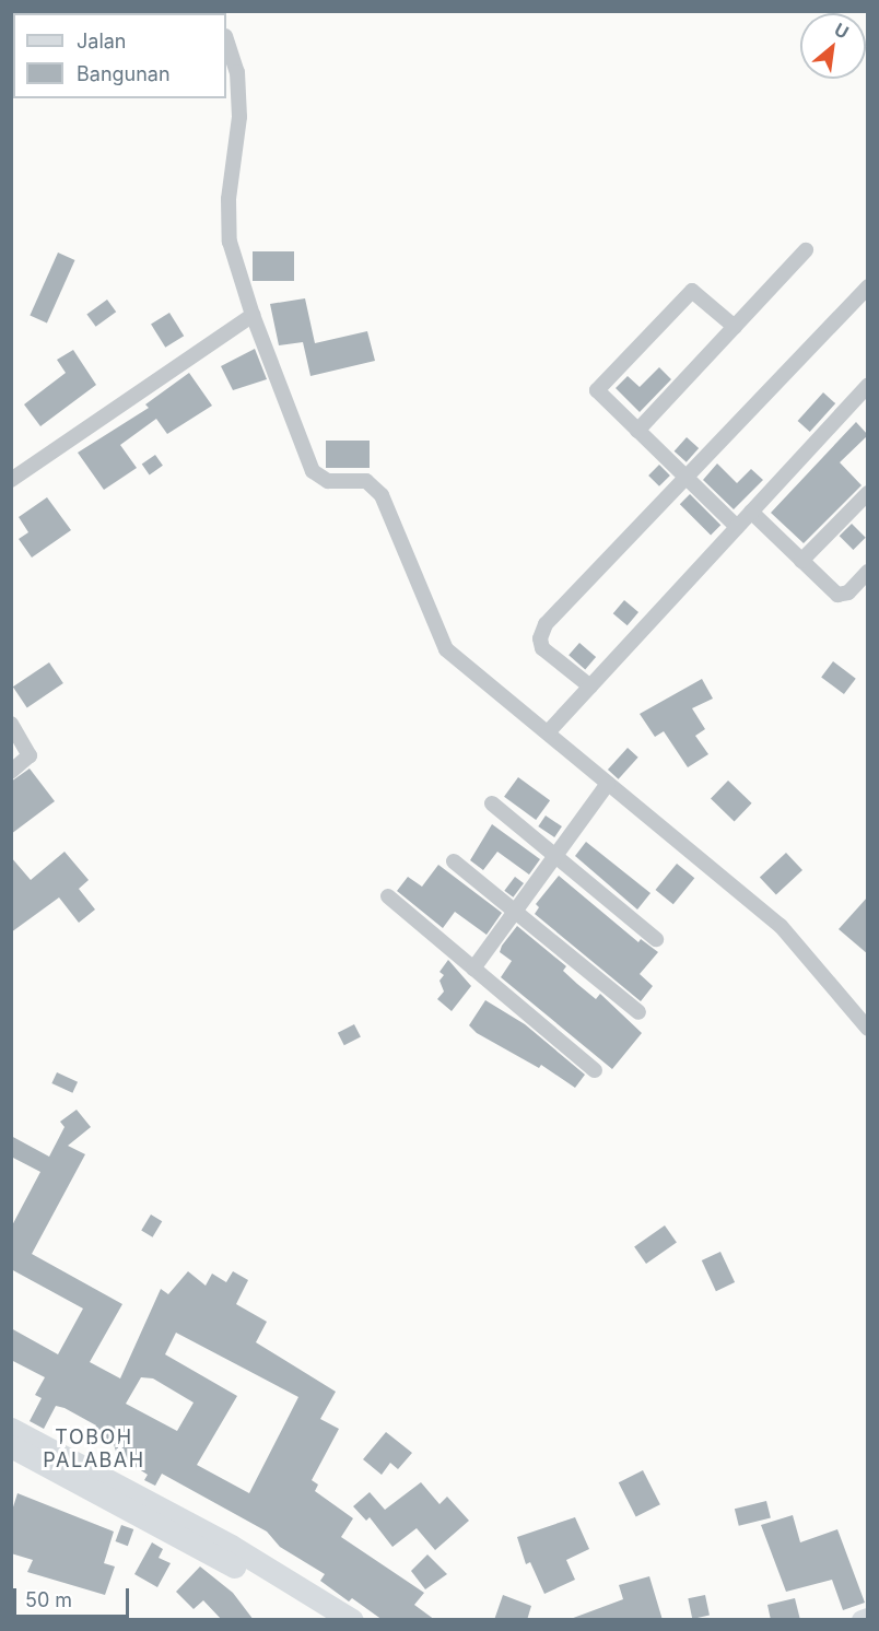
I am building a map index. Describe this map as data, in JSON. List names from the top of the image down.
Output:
{
  "districts": ["TOBOH PALABAH"],
  "legend": ["Jalan", "Bangunan"],
  "scale_bar": "50 m",
  "north": "top right"
}
